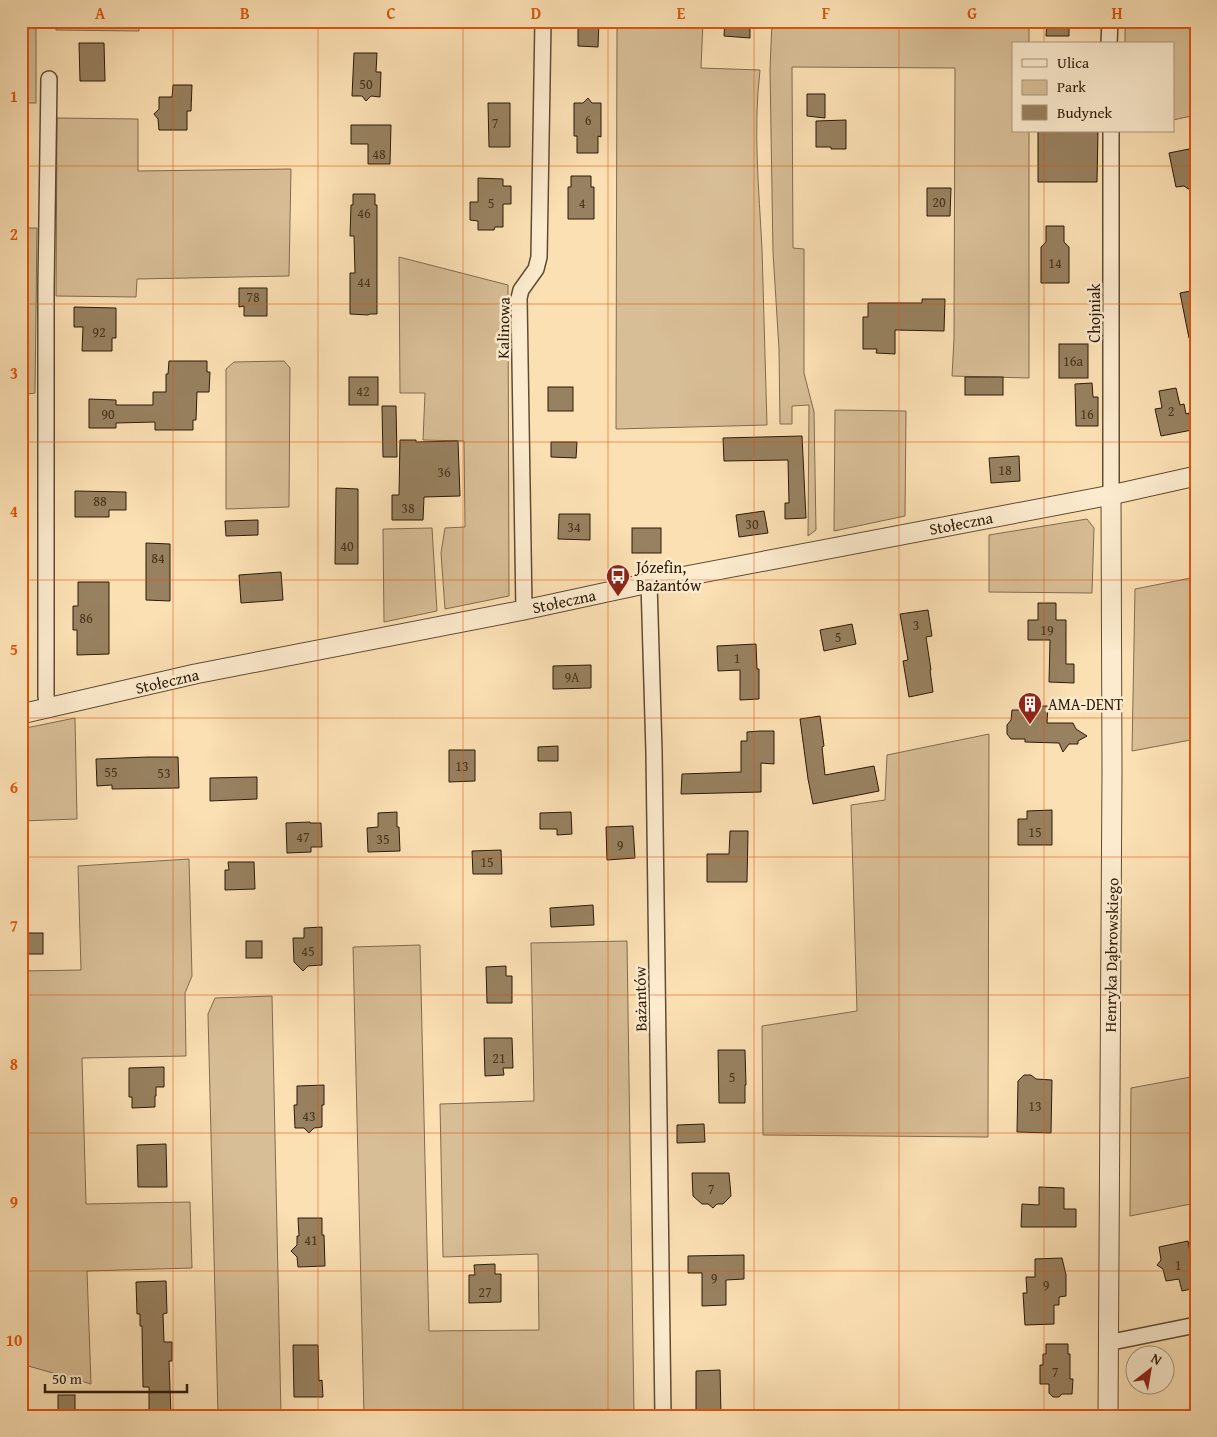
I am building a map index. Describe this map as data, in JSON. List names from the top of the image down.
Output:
{
  "streets": {
    "street": [
      "Chojniak",
      "Kalinowa",
      "Stołeczna",
      "Henryka Dąbrowskiego",
      "Bażantów"
    ]
  },
  "crossings": [
    ["Chojniak", "Stołeczna"],
    ["Chojniak", "Henryka Dąbrowskiego"],
    ["Kalinowa", "Stołeczna"],
    ["Stołeczna", "Henryka Dąbrowskiego"],
    ["Stołeczna", "Bażantów"]
  ],
  "places": {
    "bus stop": ["Józefin, Bażantów"],
    "building": ["AMA-DENT"]
  },
  "house_numbers": [
    "50",
    "6",
    "7",
    "48",
    "20",
    "5",
    "4",
    "46",
    "14",
    "44",
    "78",
    "92",
    "16a",
    "42",
    "2",
    "90",
    "16",
    "18",
    "36",
    "88",
    "38",
    "30",
    "34",
    "40",
    "84",
    "86",
    "3",
    "19",
    "5",
    "1",
    "9A",
    "13",
    "55",
    "53",
    "15",
    "47",
    "35",
    "9",
    "15",
    "45",
    "21",
    "5",
    "13",
    "43",
    "7",
    "41",
    "1",
    "9",
    "9",
    "27",
    "7"
  ],
  "legend": ["Ulica", "Park", "Budynek"],
  "scale_bar": "50 m",
  "north": "top right",
  "grid": {
    "columns": [
      "A",
      "B",
      "C",
      "D",
      "E",
      "F",
      "G",
      "H"
    ],
    "rows": [
      "1",
      "2",
      "3",
      "4",
      "5",
      "6",
      "7",
      "8",
      "9",
      "10"
    ]
  }
}
